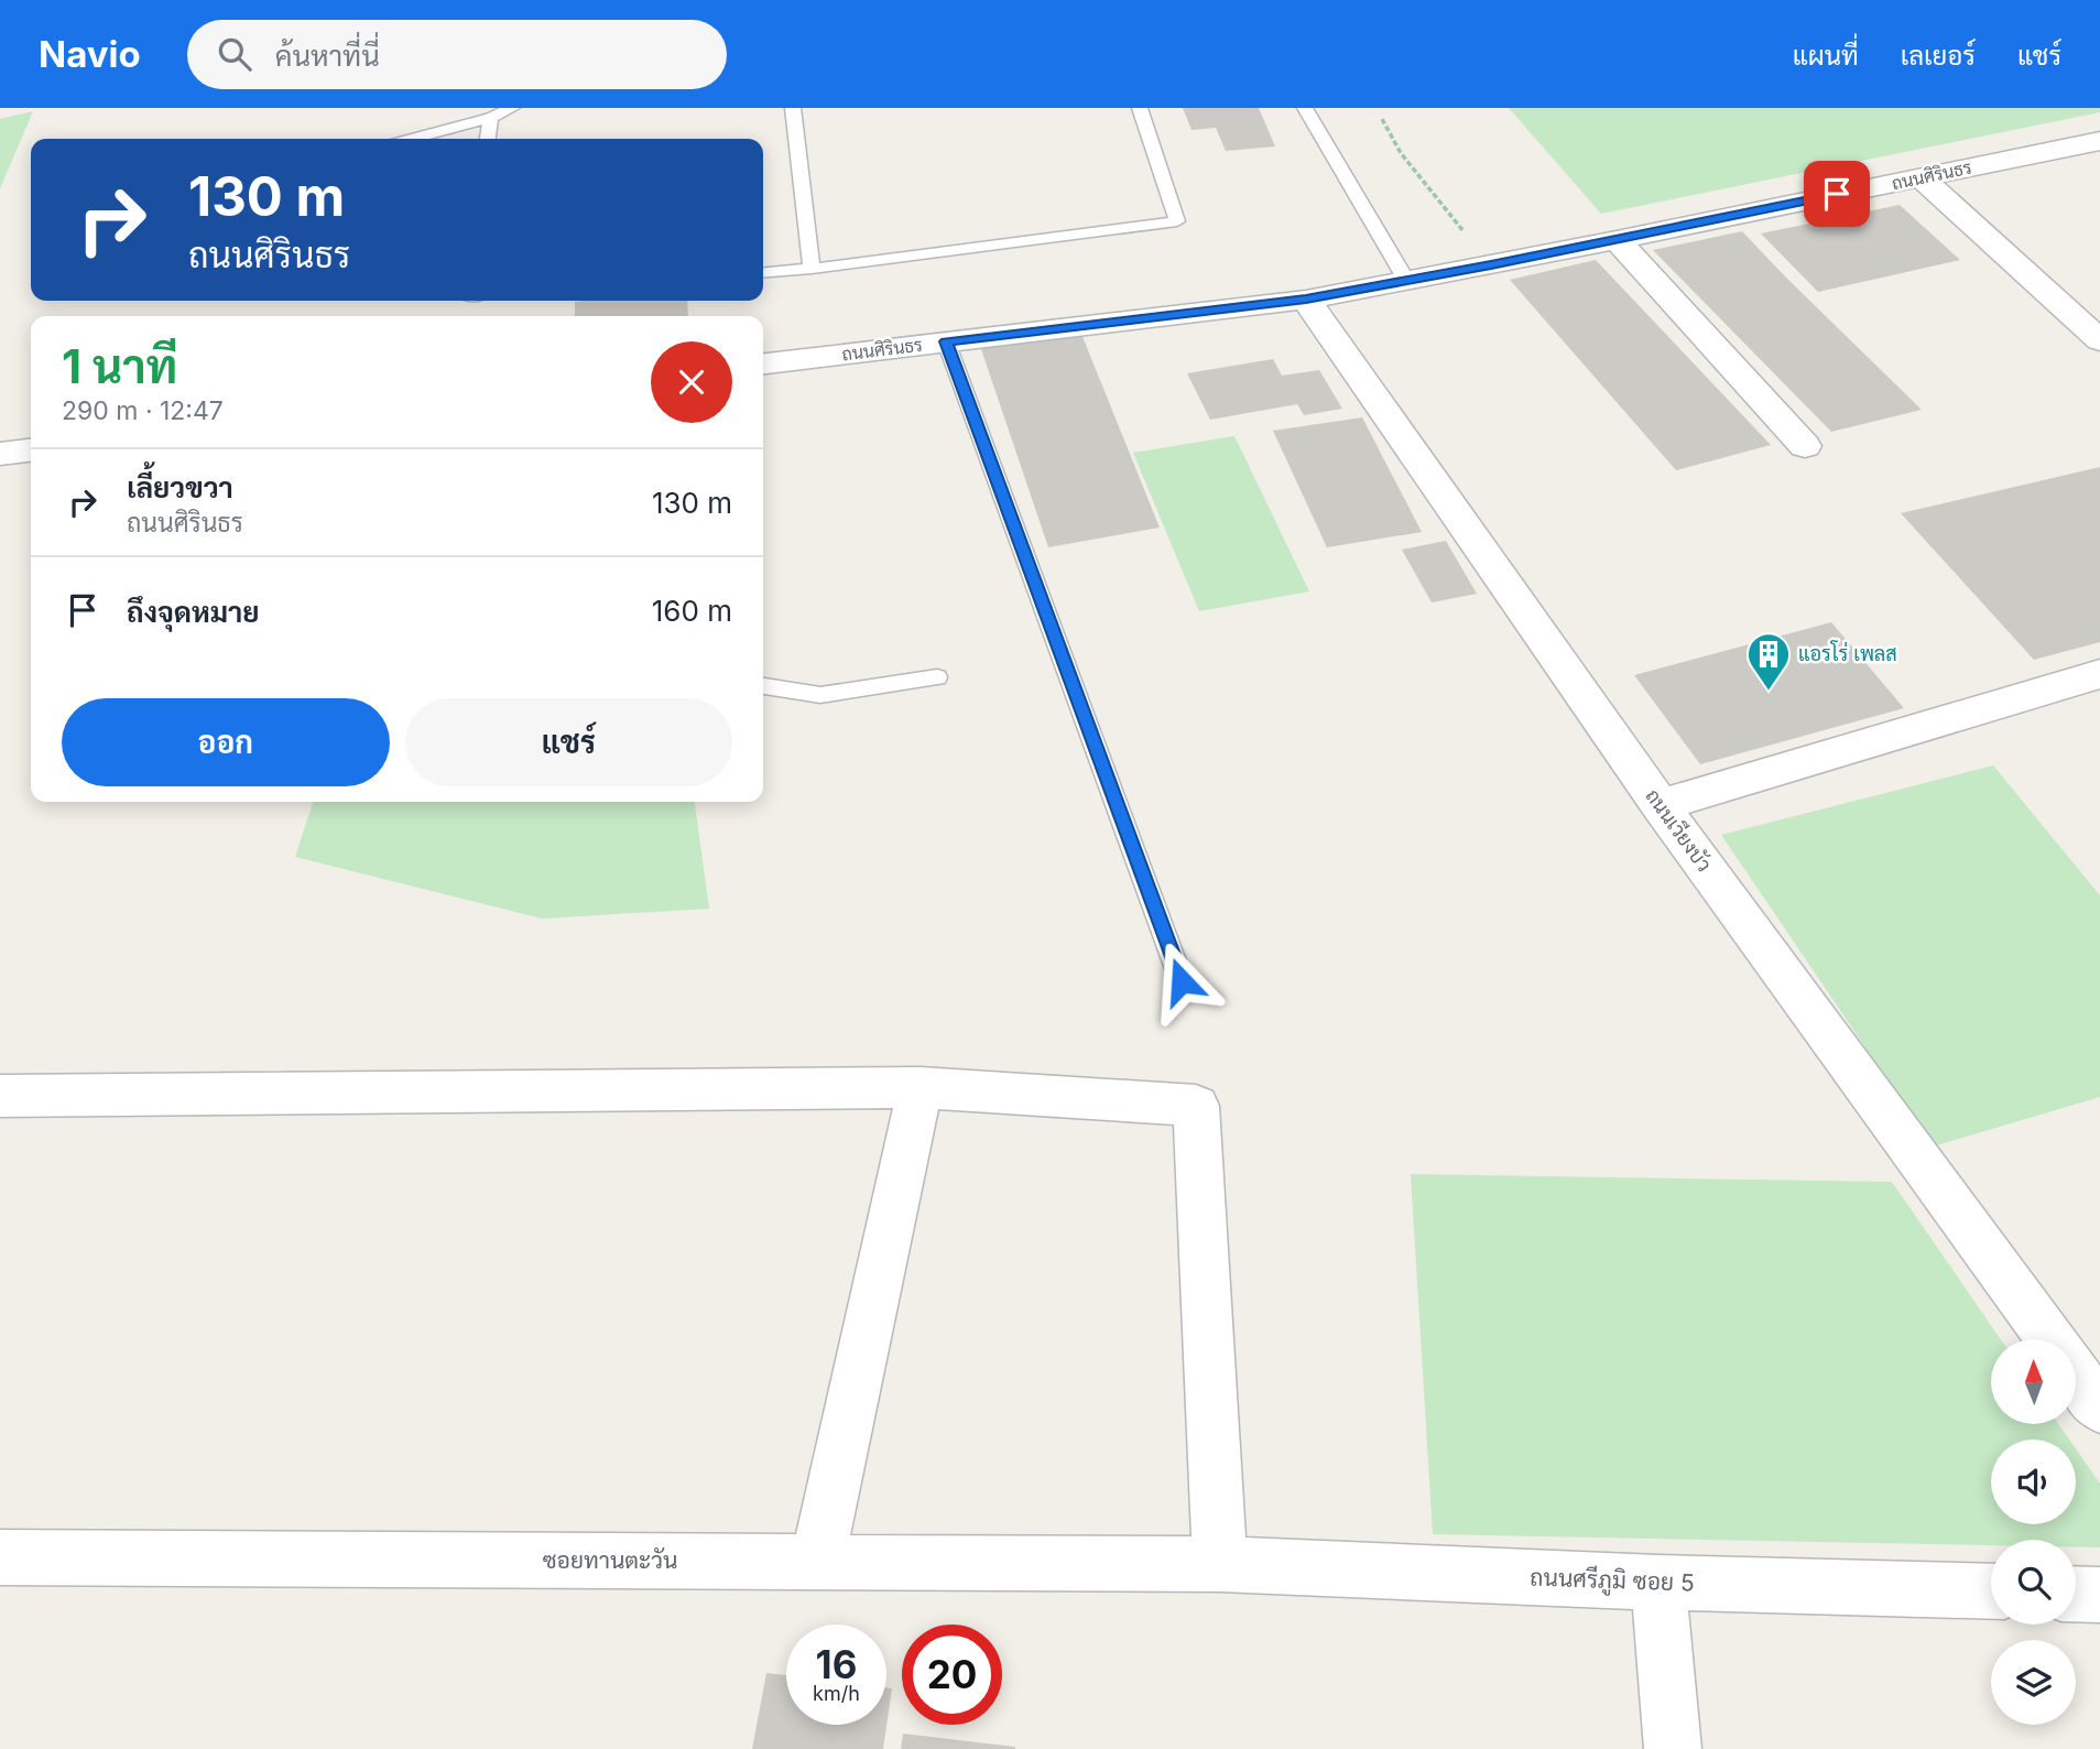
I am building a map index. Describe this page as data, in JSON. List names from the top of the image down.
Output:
{
  "streets": {
    "street": [
      "ถนนศิรินธร",
      "ถนนเวียงบัว",
      "ซอยทานตะวัน",
      "ถนนศรีภูมิ ซอย 5"
    ]
  },
  "crossings": [
    ["ถนนศิรินธร", "ถนนเวียงบัว"],
    ["ซอยทานตะวัน", "ถนนศรีภูมิ ซอย 5"]
  ],
  "places": {
    "building": ["แอรโร่ เพลส"]
  },
  "north": "top",
  "page": {
    "header": "Navio",
    "search": "ค้นหาที่นี่",
    "nav": ["แผนที่", "เลเยอร์", "แชร์"],
    "turn": ["130 m", "ถนนศิรินธร"],
    "heading": ["1 นาที", "290 m · 12:47"],
    "list": [
      {
        "name": "เลี้ยวขวา",
        "note": "ถนนศิรินธร",
        "value": "130 m"
      },
      {
        "name": "ถึงจุดหมาย",
        "value": "160 m"
      }
    ],
    "buttons": ["ออก", "แชร์"],
    "speed": "16 km/h",
    "limit": "20"
  }
}
